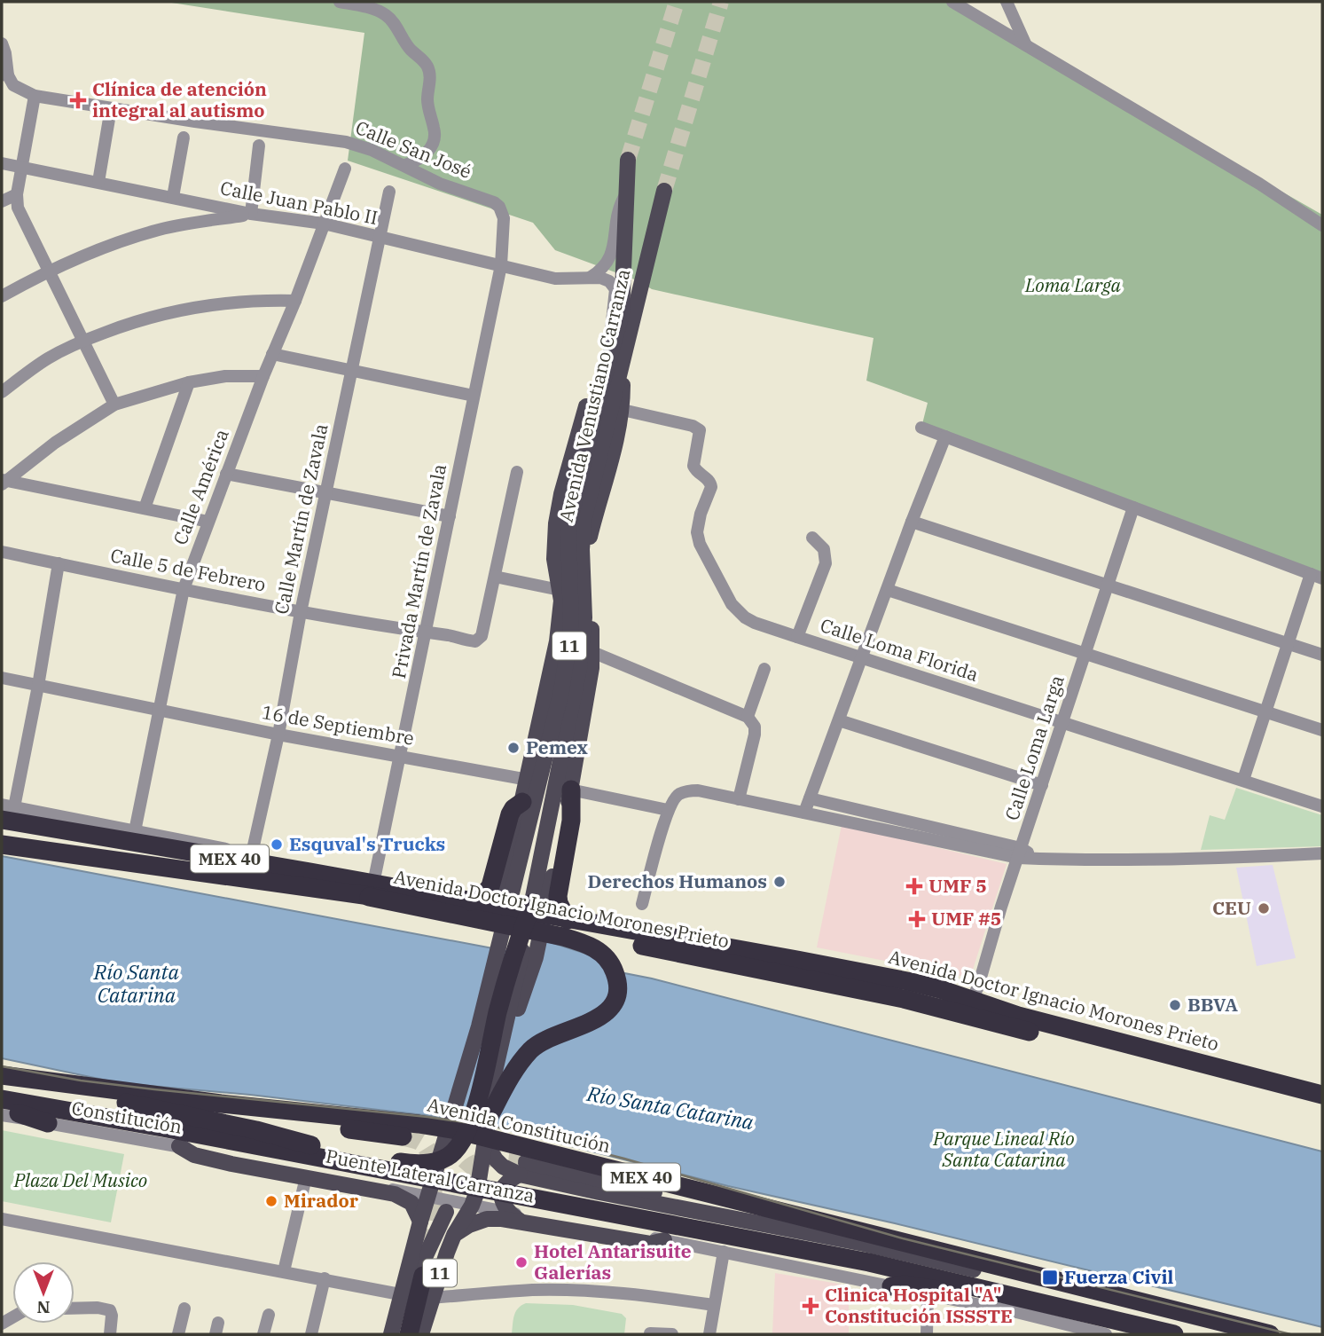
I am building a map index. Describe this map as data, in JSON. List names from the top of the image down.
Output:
{
  "streets": {
    "highway": ["MEX 40", "Avenida Doctor Ignacio Morones Prieto", "Avenida Constitución"],
    "main road": ["Avenida Venustiano Carranza", "11"],
    "street": [
      "Calle San José",
      "Calle Juan Pablo II",
      "Calle América",
      "Calle Martín de Zavala",
      "Calle 5 de Febrero",
      "Privada Martín de Zavala",
      "Calle Loma Florida",
      "16 de Septiembre",
      "Calle Loma Larga",
      "Constitución"
    ]
  },
  "crossings": [
    ["Calle San José", "Calle Juan Pablo II"],
    ["Calle San José", "Privada Martín de Zavala"],
    ["Calle Juan Pablo II", "Avenida Venustiano Carranza"],
    ["Calle Juan Pablo II", "Calle América"],
    ["Calle Juan Pablo II", "Calle Martín de Zavala"],
    ["Calle Juan Pablo II", "Privada Martín de Zavala"],
    ["Calle América", "Calle 5 de Febrero"],
    ["Calle América", "16 de Septiembre"],
    ["Calle Martín de Zavala", "Calle 5 de Febrero"],
    ["Calle Martín de Zavala", "16 de Septiembre"],
    ["Calle 5 de Febrero", "Privada Martín de Zavala"],
    ["Privada Martín de Zavala", "16 de Septiembre"],
    ["Privada Martín de Zavala", "Avenida Doctor Ignacio Morones Prieto"],
    ["Calle Loma Florida", "Calle Loma Larga"],
    ["Calle Loma Larga", "Avenida Doctor Ignacio Morones Prieto"],
    ["MEX 40", "Avenida Doctor Ignacio Morones Prieto"],
    ["MEX 40", "Constitución"]
  ],
  "water": ["Río Santa Catarina"],
  "parks": ["Loma Larga", "Parque Lineal Río Santa Catarina", "Plaza Del Musico"],
  "places": {
    "health": [
      "Clínica de atención integral al autismo",
      "UMF 5",
      "UMF #5",
      "Clinica Hospital \"A\" Constitución ISSSTE"
    ],
    "other": [
      "Pemex",
      "Esquval's Trucks",
      "Derechos Humanos",
      "CEU",
      "BBVA",
      "Mirador",
      "Hotel Antarisuite Galerías"
    ],
    "transit": ["Fuerza Civil"]
  },
  "north": "bottom"
}
